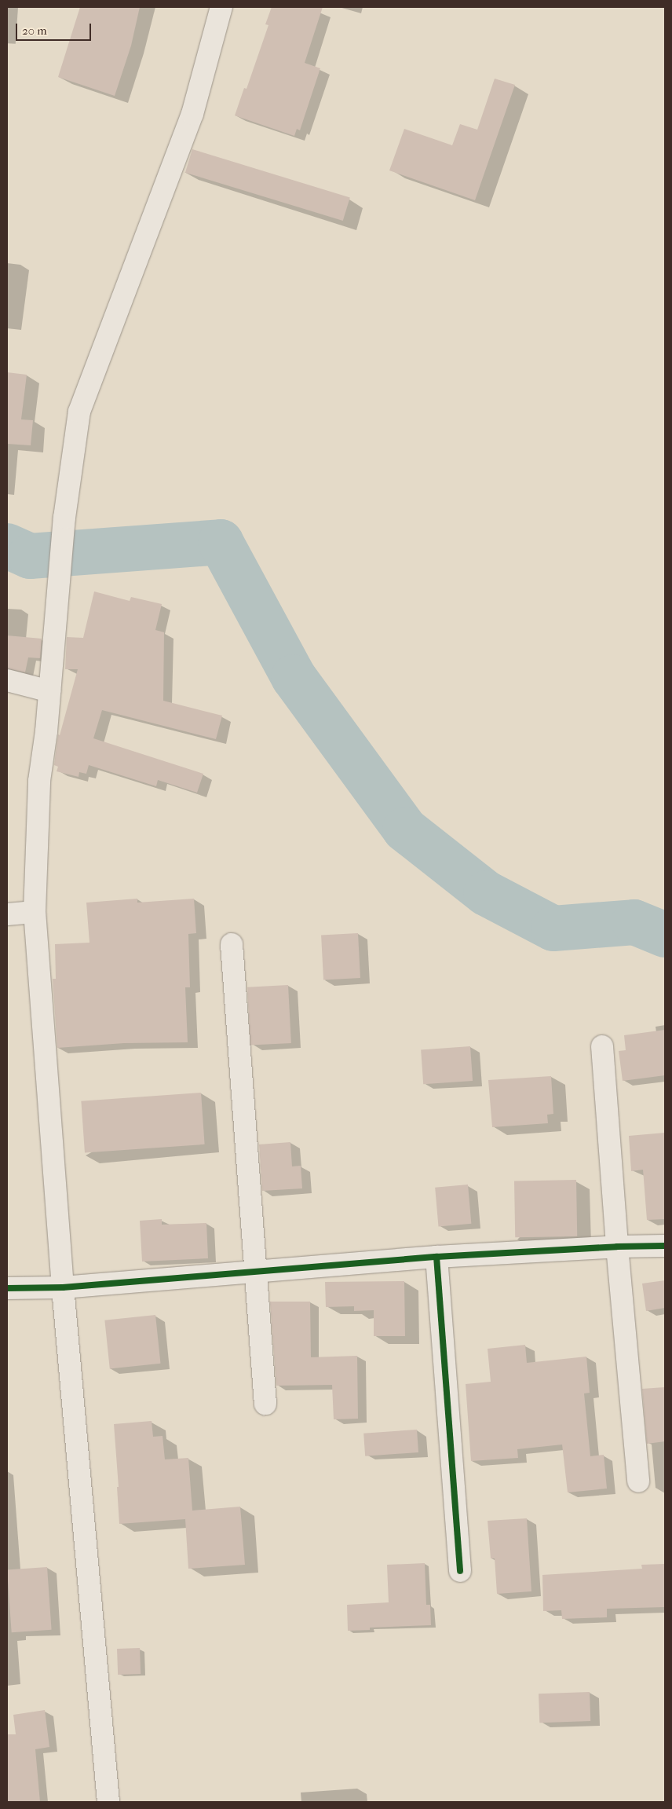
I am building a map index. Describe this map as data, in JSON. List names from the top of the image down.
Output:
{
  "scale_bar": "20 m"
}
